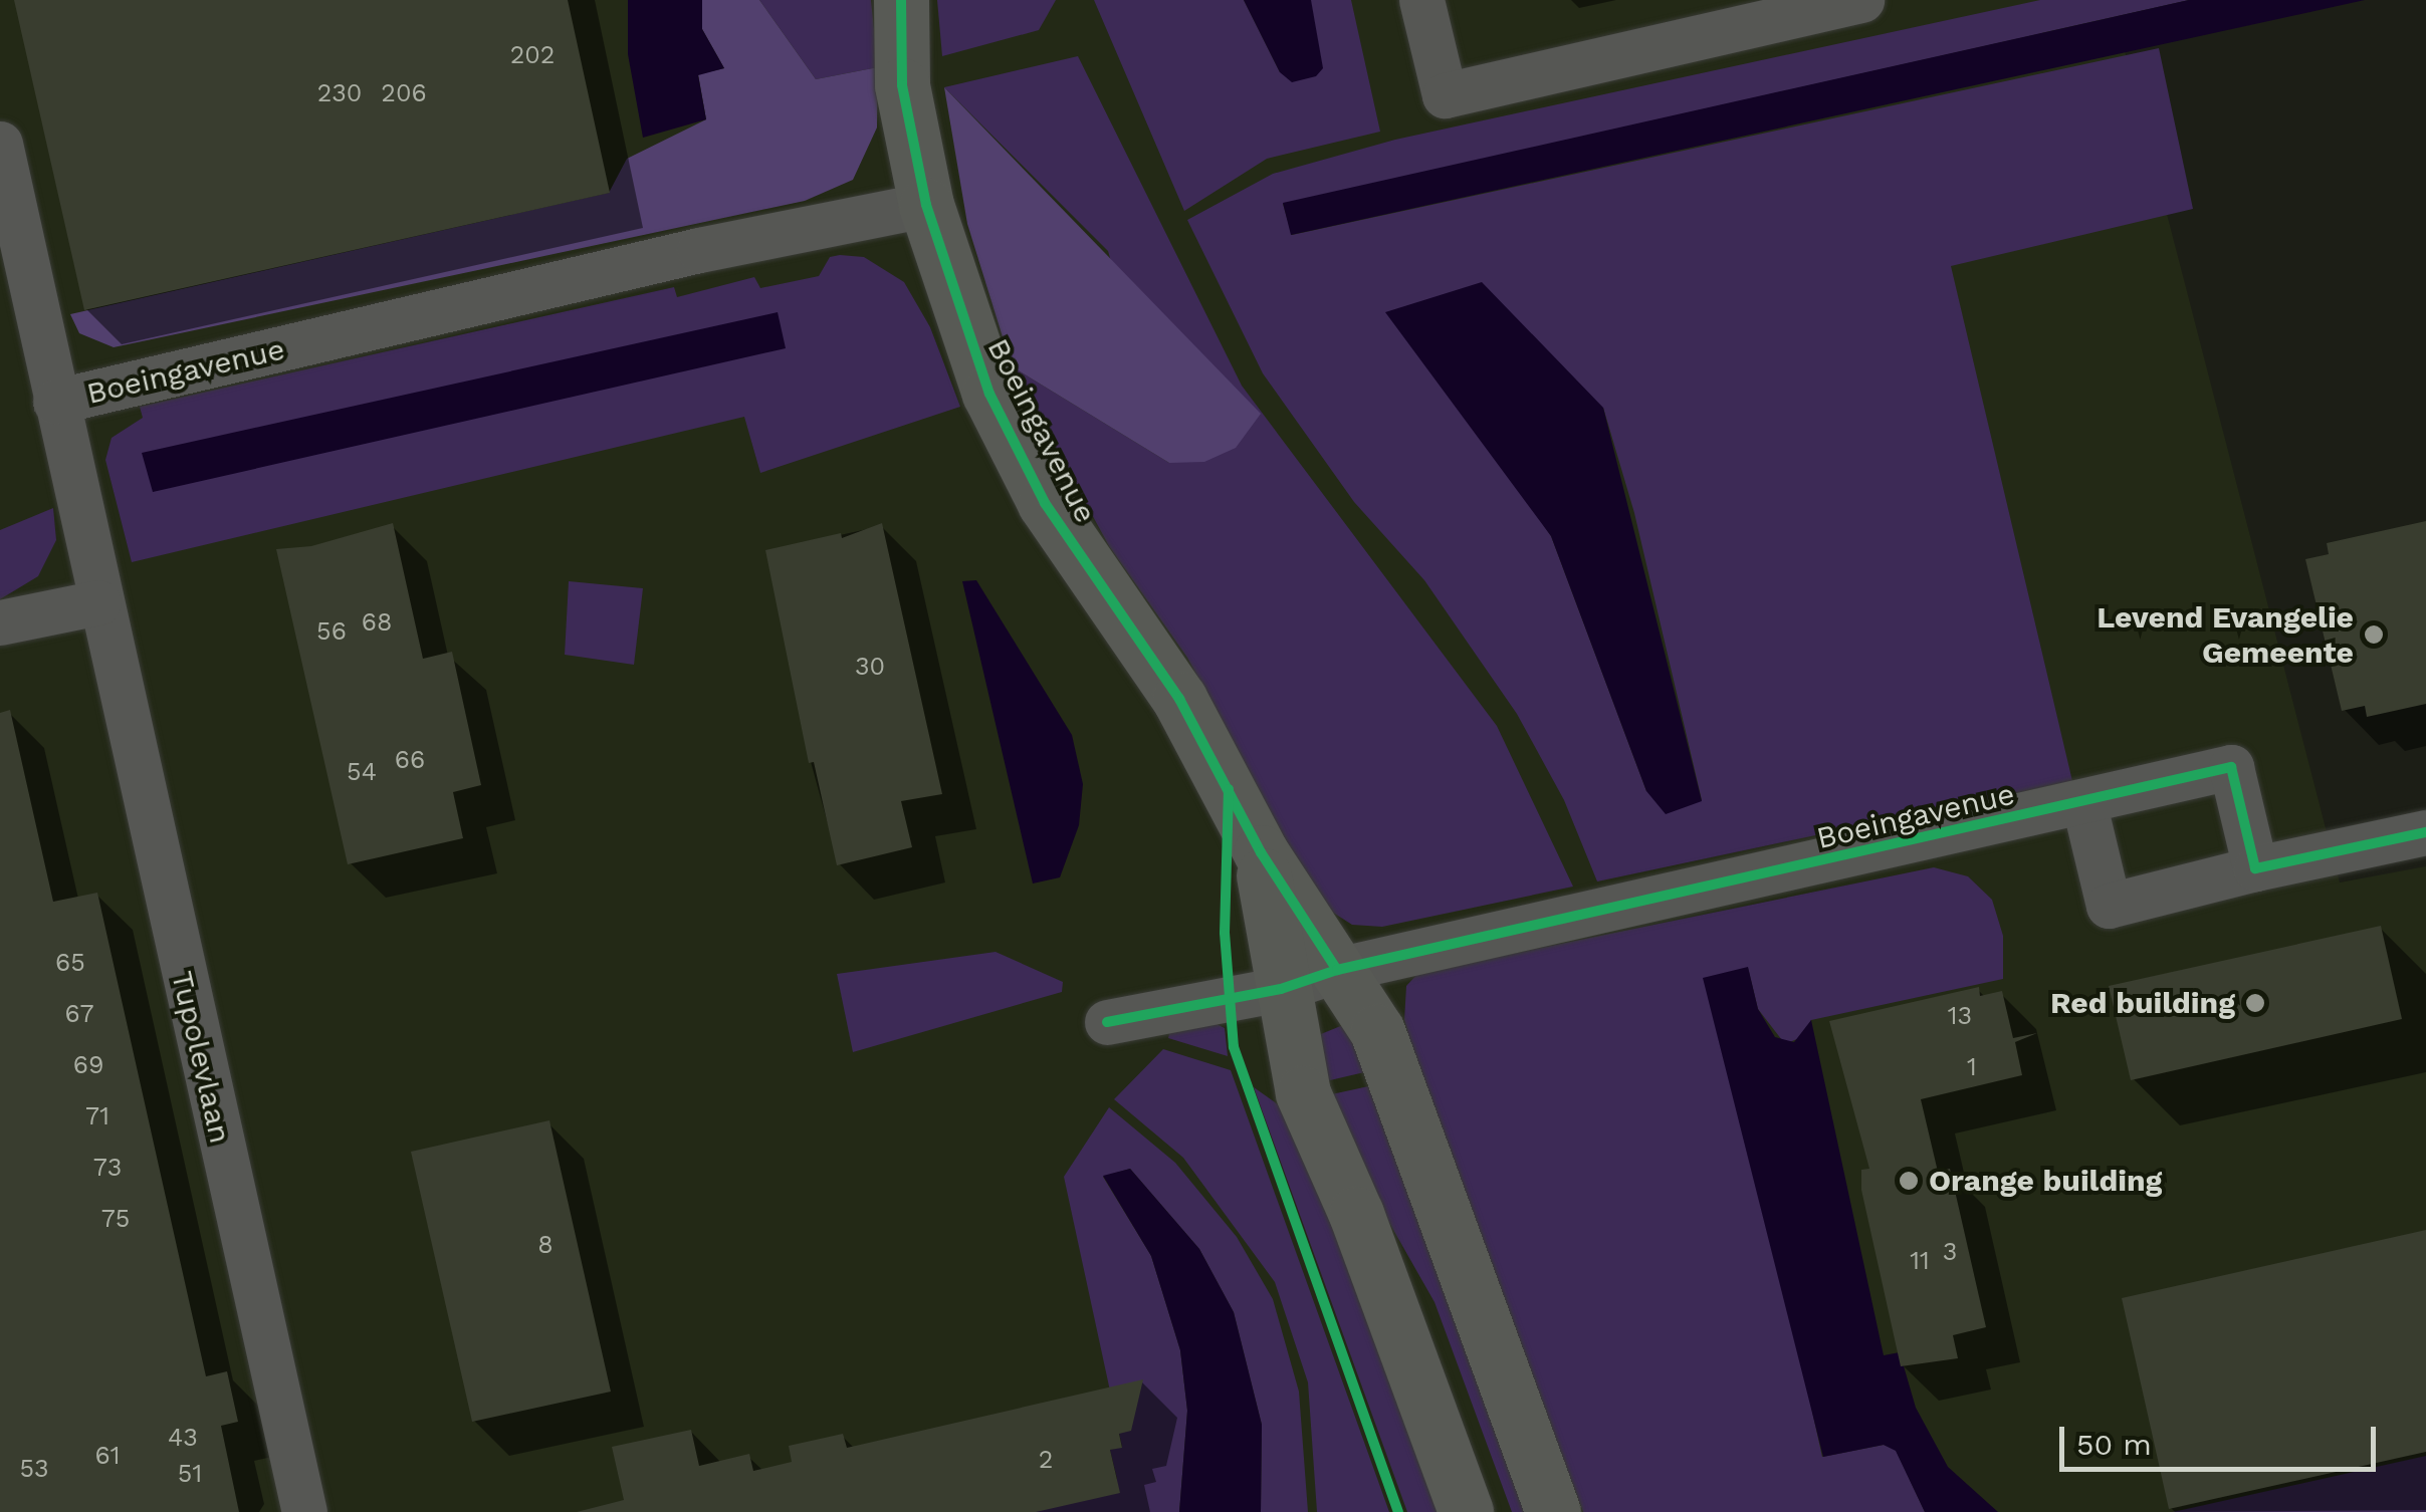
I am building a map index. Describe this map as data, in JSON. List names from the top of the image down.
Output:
{
  "streets": {
    "street": ["Boeingavenue", "Tupolevlaan"]
  },
  "crossings": [
    ["Boeingavenue", "Tupolevlaan"]
  ],
  "places": ["Levend Evangelie Gemeente", "Red building", "Orange building"],
  "house_numbers": [
    "202",
    "230",
    "206",
    "68",
    "56",
    "30",
    "66",
    "54",
    "65",
    "67",
    "13",
    "69",
    "1",
    "71",
    "73",
    "75",
    "8",
    "3",
    "11",
    "43",
    "61",
    "2",
    "53",
    "51"
  ],
  "scale_bar": "50 m"
}
